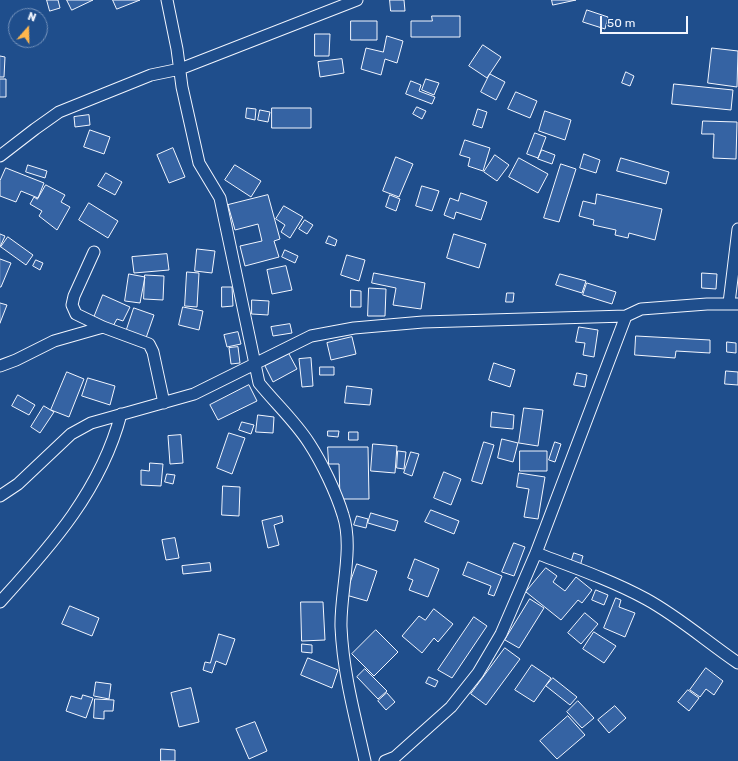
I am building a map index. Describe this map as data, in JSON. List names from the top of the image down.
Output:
{
  "scale_bar": "50 m",
  "north": "top"
}
